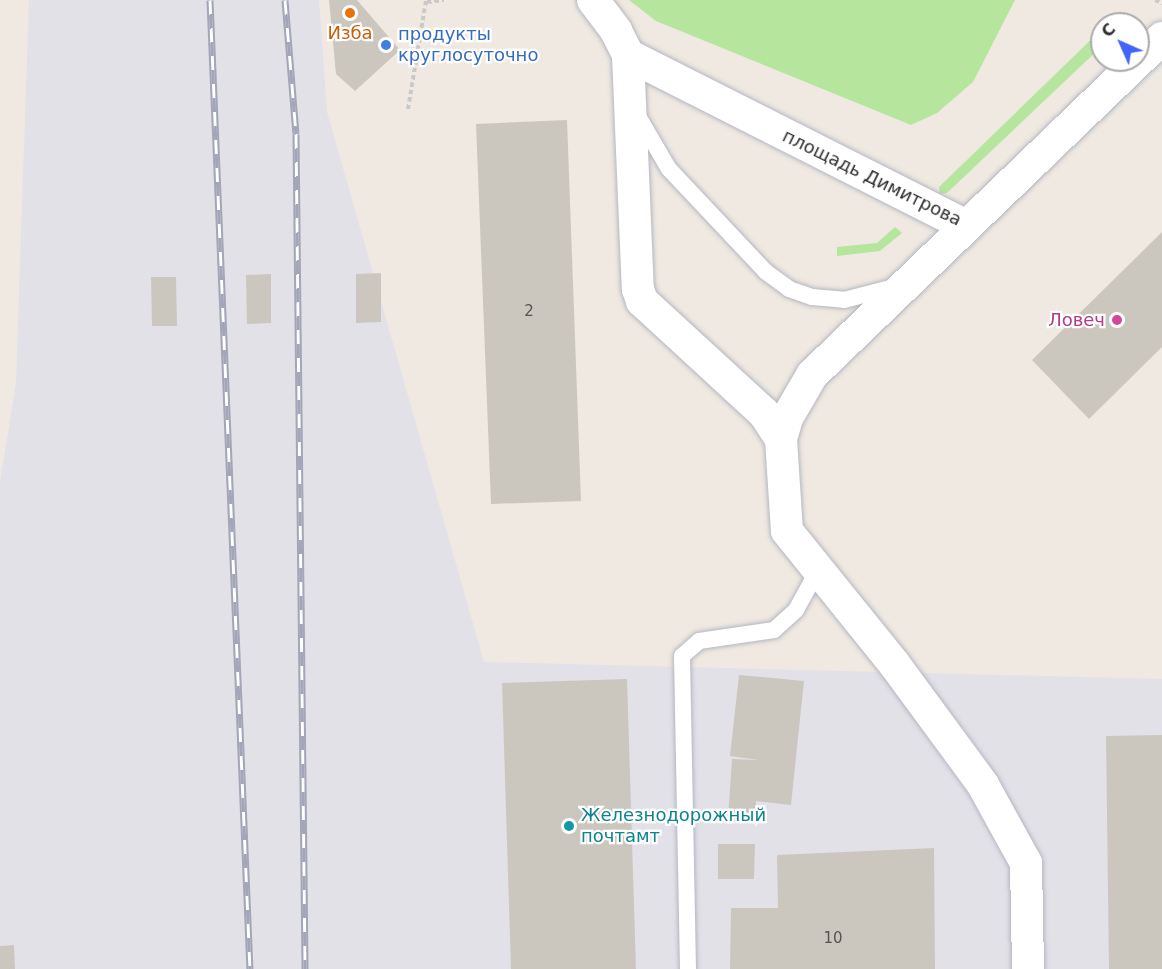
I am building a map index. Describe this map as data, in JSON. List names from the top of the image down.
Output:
{
  "streets": {
    "street": ["площадь Димитрова"]
  },
  "places": [
    "Изба",
    "продукты круглосуточно",
    "Ловеч",
    "Железнодорожный почтамт"
  ],
  "house_numbers": ["2", "10"],
  "north": "top left"
}
